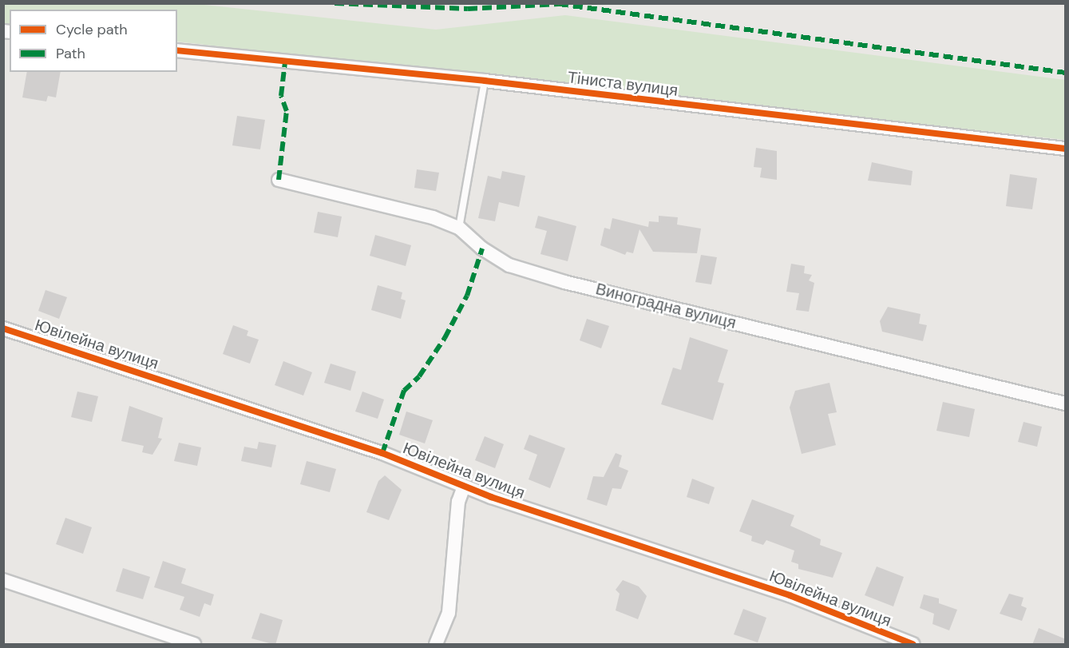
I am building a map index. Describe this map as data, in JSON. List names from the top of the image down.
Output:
{
  "streets": {
    "street": ["Тіниста вулиця", "Виноградна вулиця", "Ювілейна вулиця"]
  },
  "legend": ["Cycle path", "Path"]
}
